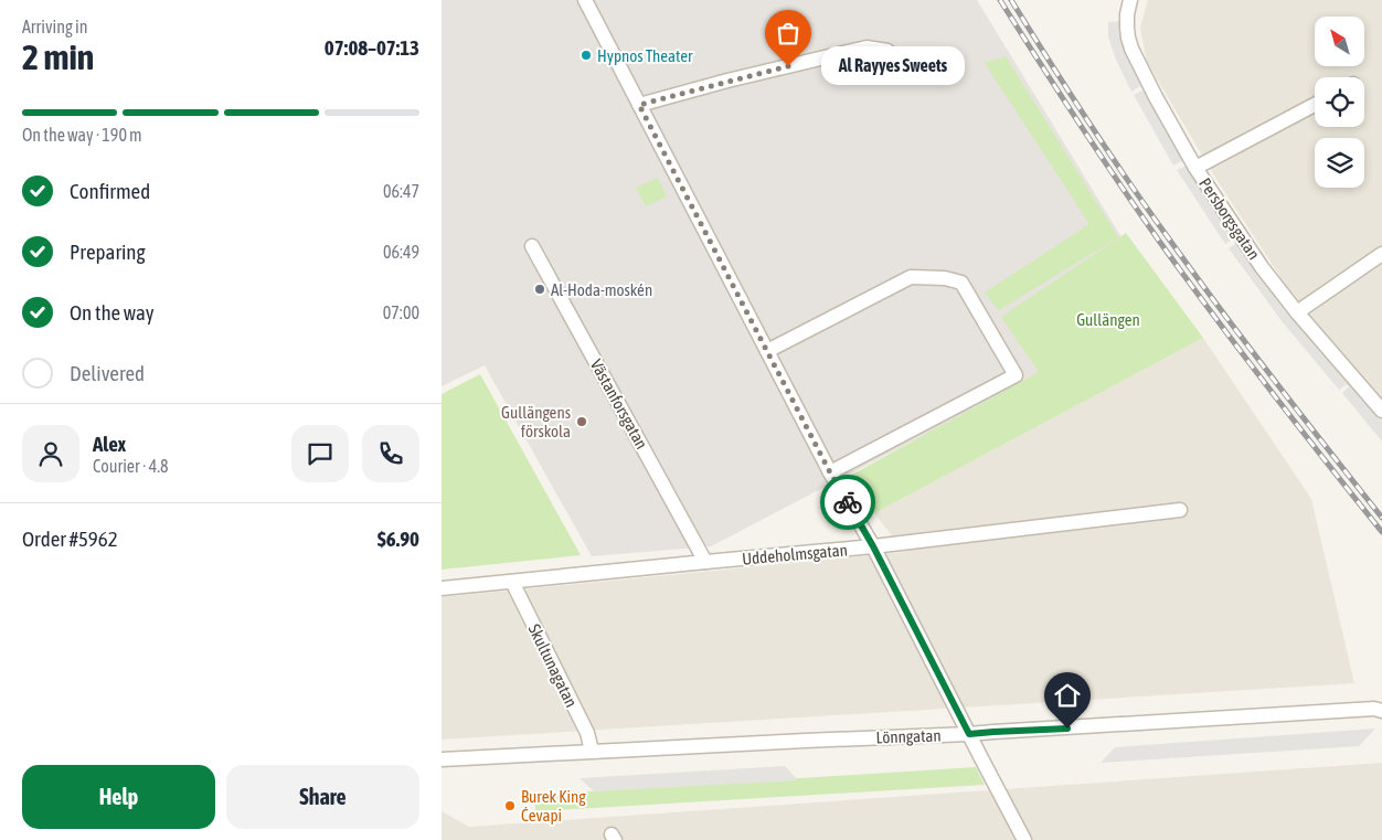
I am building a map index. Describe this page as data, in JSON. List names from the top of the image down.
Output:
{
  "streets": {
    "street": [
      "Persborgsgatan",
      "Västanforsgatan",
      "Uddeholmsgatan",
      "Skultunagatan",
      "Lönngatan"
    ]
  },
  "crossings": [
    ["Västanforsgatan", "Uddeholmsgatan"],
    ["Uddeholmsgatan", "Skultunagatan"],
    ["Skultunagatan", "Lönngatan"]
  ],
  "parks": ["Gullängen"],
  "places": [
    "Hypnos Theater",
    "Al Rayyes Sweets",
    "Al-Hoda-moskén",
    "Gullängens förskola",
    "Burek King Ćevapi"
  ],
  "north": "top left",
  "page": {
    "heading": ["2 min", "Arriving in", "07:08–07:13"],
    "panel": [
      "Alex",
      "Courier · 4.8",
      "Order #5962",
      "$6.90"
    ],
    "bubble": "Al Rayyes Sweets",
    "bar": "On the way · 190 m",
    "list": [
      ["Confirmed", "06:47"],
      ["Preparing", "06:49"],
      ["On the way", "07:00"],
      "Delivered"
    ],
    "buttons": ["Help", "Share"]
  }
}
